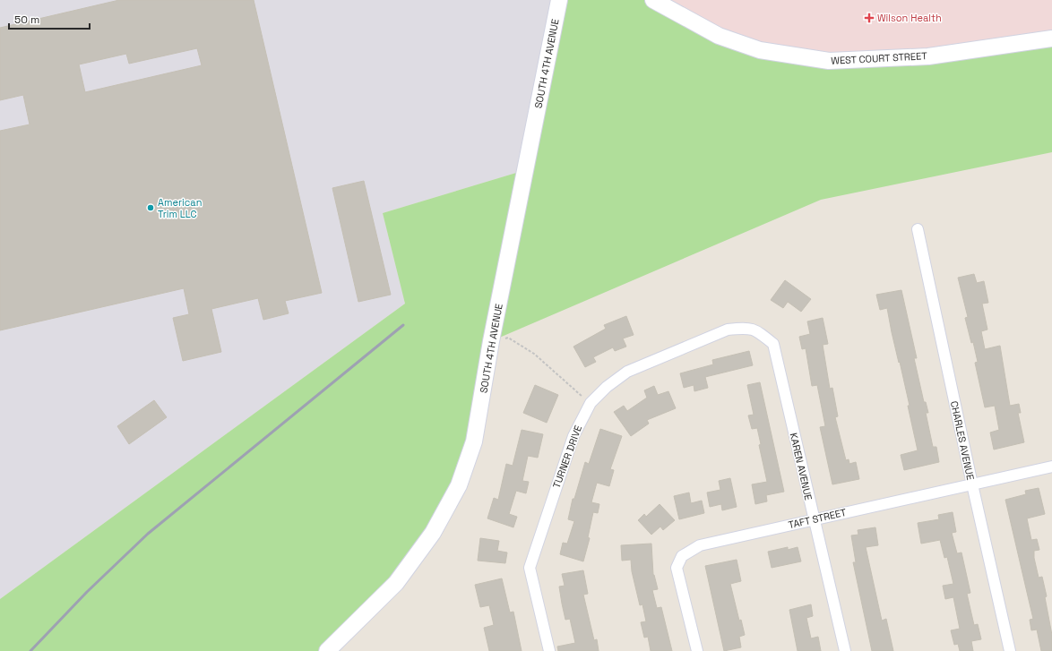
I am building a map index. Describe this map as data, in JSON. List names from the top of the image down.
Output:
{
  "streets": {
    "street": [
      "WEST COURT STREET",
      "SOUTH 4TH AVENUE",
      "CHARLES AVENUE",
      "TURNER DRIVE",
      "KAREN AVENUE",
      "TAFT STREET"
    ]
  },
  "crossings": [
    ["CHARLES AVENUE", "TAFT STREET"],
    ["TURNER DRIVE", "KAREN AVENUE"],
    ["KAREN AVENUE", "TAFT STREET"]
  ],
  "places": {
    "health": ["Wilson Health"],
    "other": ["American Trim LLC"]
  },
  "scale_bar": "50 m"
}
